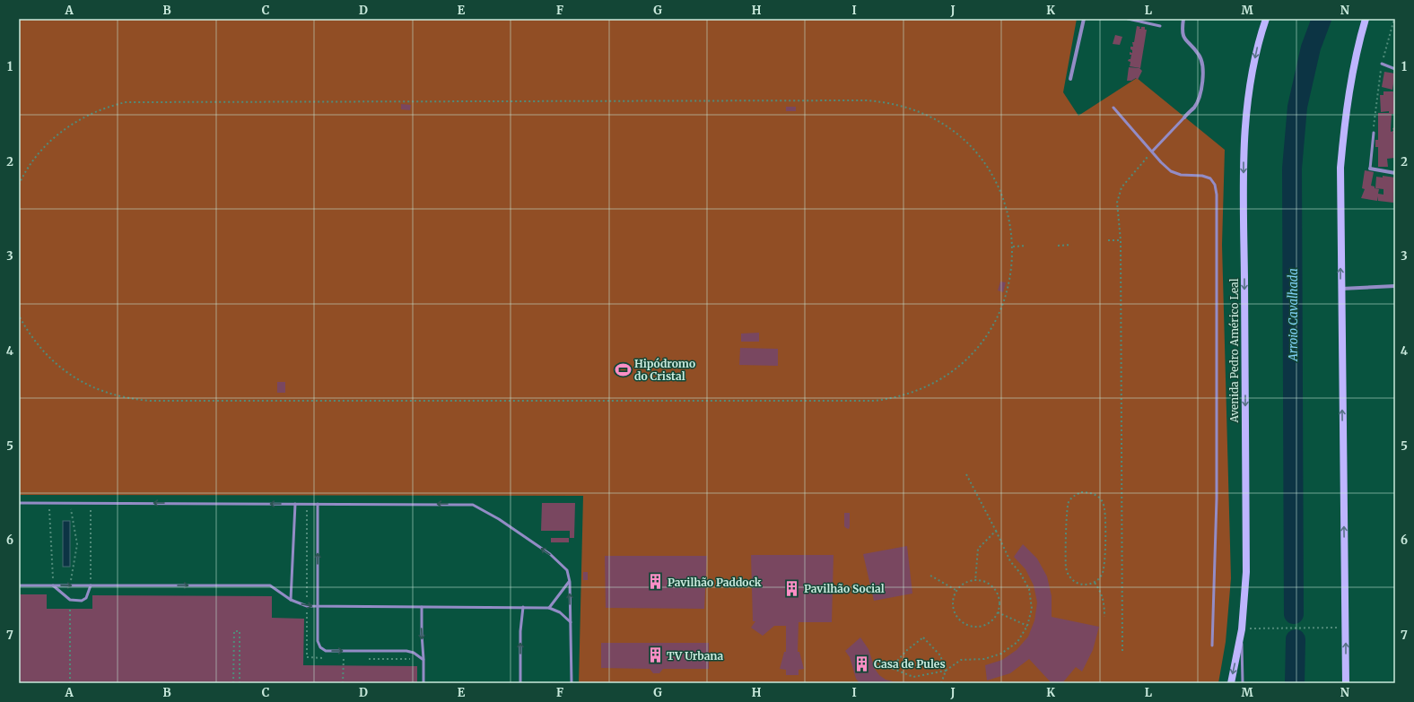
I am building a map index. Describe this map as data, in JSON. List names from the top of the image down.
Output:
{
  "streets": {
    "main road": ["Avenida Pedro Américo Leal"]
  },
  "one_way": ["Avenida Pedro Américo Leal"],
  "water": ["Arroio Cavalhada"],
  "places": {
    "sports": ["Hipódromo do Cristal"],
    "building": [
      "Pavilhão Paddock",
      "Pavilhão Social",
      "TV Urbana",
      "Casa de Pules"
    ]
  },
  "grid": {
    "columns": [
      "A",
      "B",
      "C",
      "D",
      "E",
      "F",
      "G",
      "H",
      "I",
      "J",
      "K",
      "L",
      "M",
      "N"
    ],
    "rows": [
      "1",
      "2",
      "3",
      "4",
      "5",
      "6",
      "7"
    ]
  }
}
